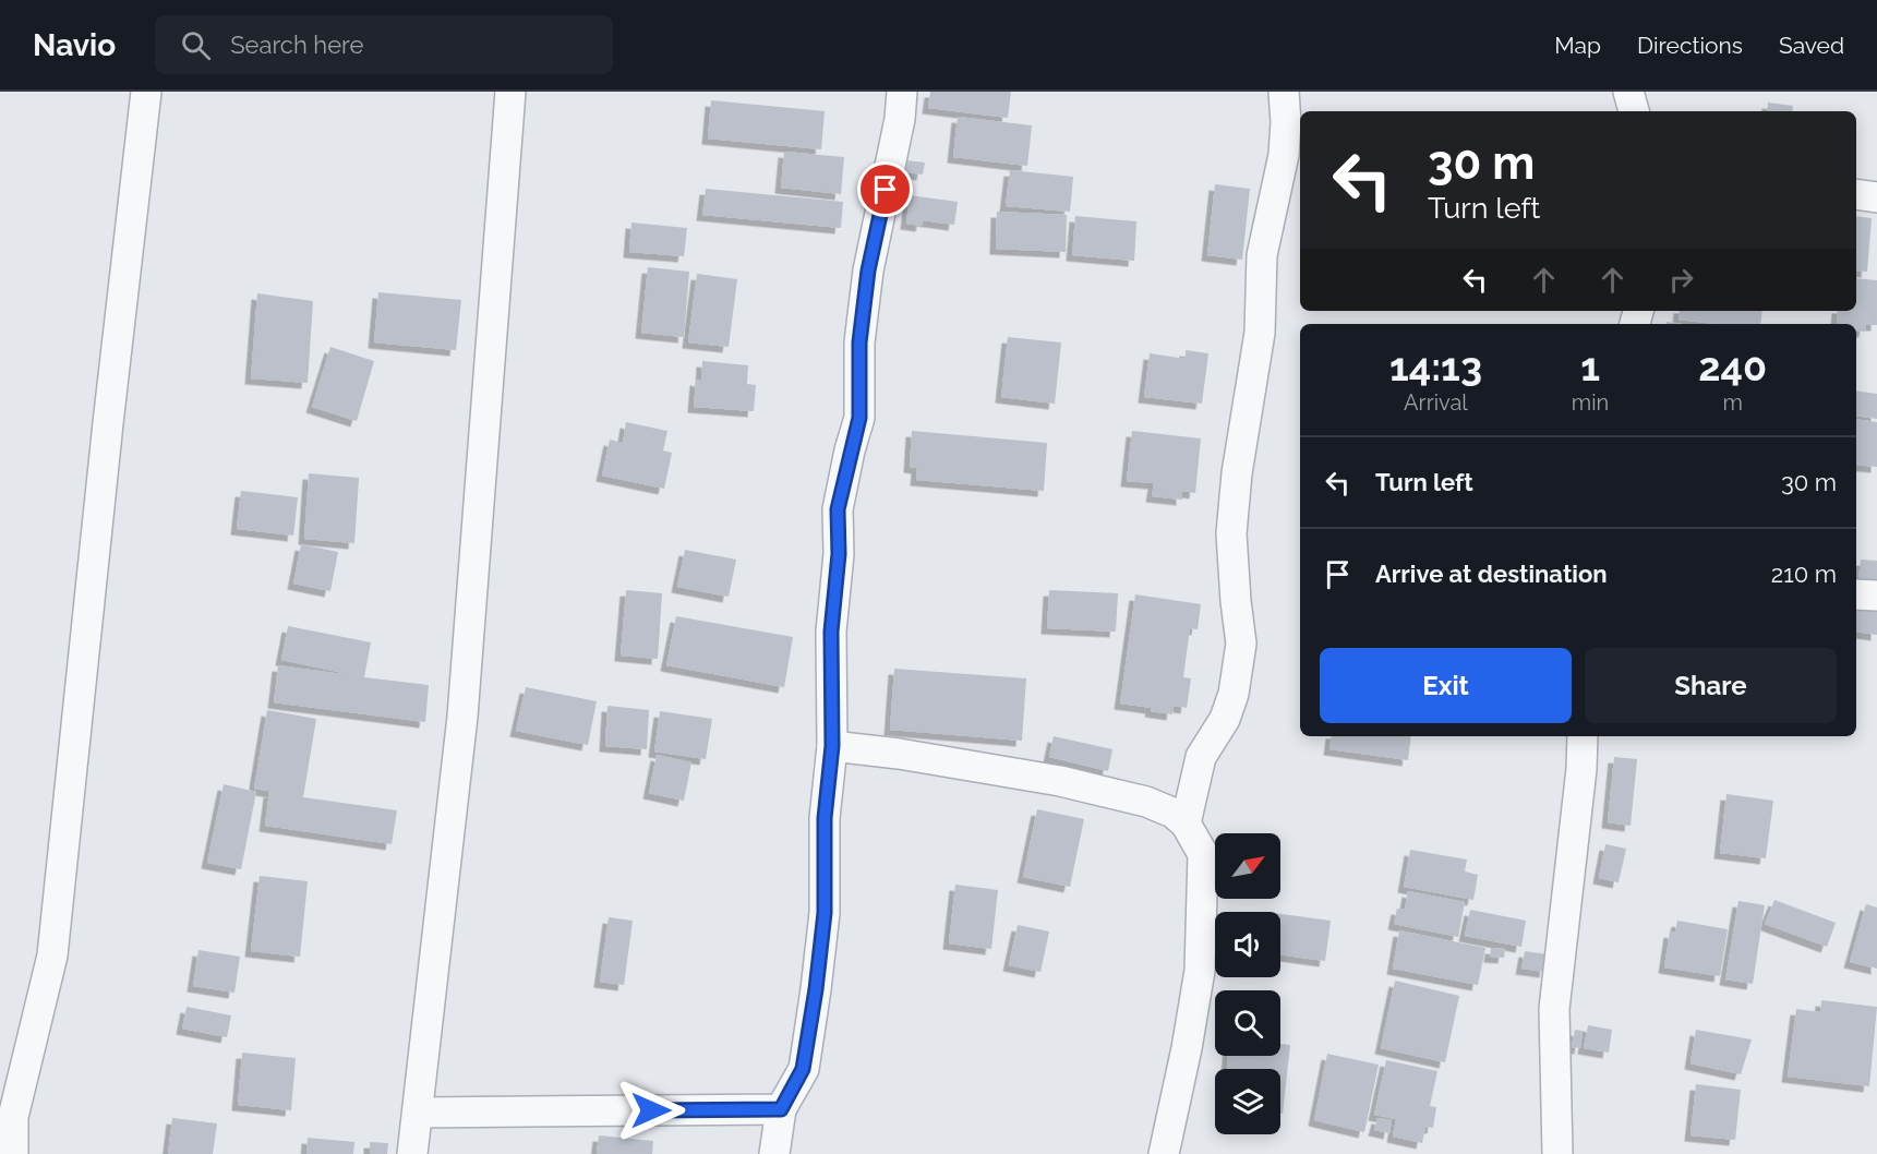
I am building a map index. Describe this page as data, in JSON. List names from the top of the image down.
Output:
{
  "north": "top right",
  "page": {
    "header": "Navio",
    "search": "Search here",
    "nav": ["Map", "Directions", "Saved"],
    "turn": ["30 m", "Turn left"],
    "eta": [
      "14:13",
      "Arrival",
      "1",
      "min",
      "240",
      "m"
    ],
    "list": [
      {
        "name": "Turn left",
        "value": "30 m"
      },
      {
        "name": "Arrive at destination",
        "value": "210 m"
      }
    ],
    "buttons": ["Exit", "Share"]
  }
}
